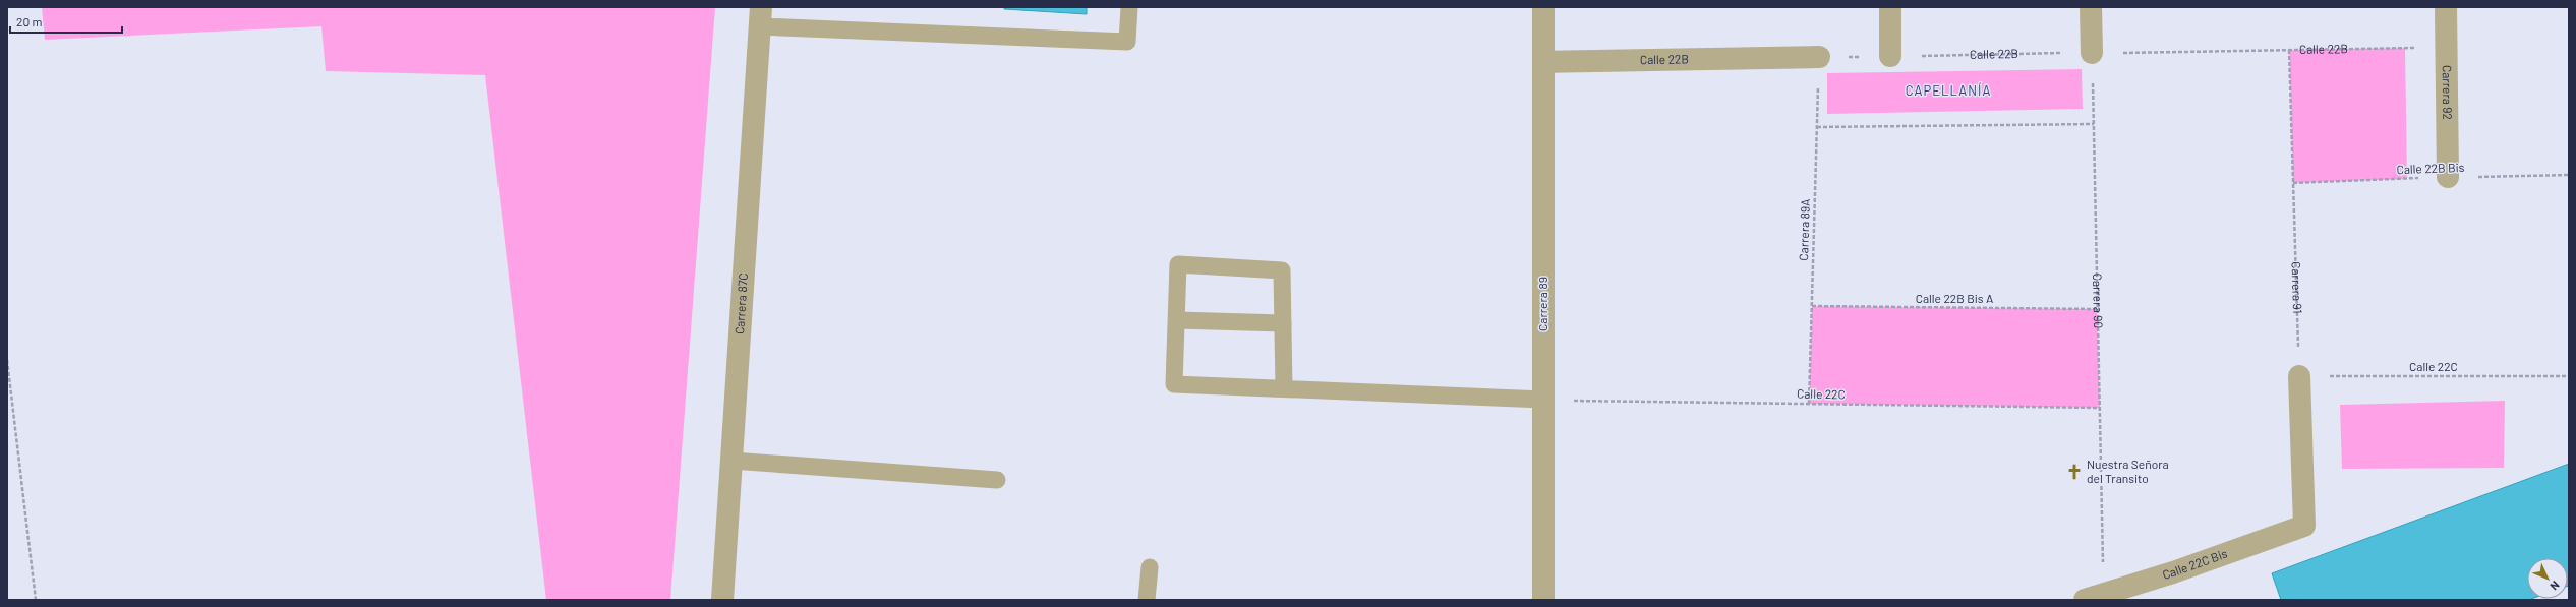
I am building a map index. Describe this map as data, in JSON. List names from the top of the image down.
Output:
{
  "streets": {
    "street": [
      "Calle 22B",
      "Carrera 92",
      "Carrera 87C",
      "Carrera 89",
      "Calle 22C Bis"
    ],
    "path": [
      "Calle 22B Bis",
      "Carrera 89A",
      "Carrera 91",
      "Calle 22B Bis A",
      "Carrera 90",
      "Calle 22C"
    ]
  },
  "crossings": [
    ["Calle 22B", "Carrera 92"],
    ["Calle 22B", "Carrera 89A"],
    ["Calle 22B", "Carrera 91"],
    ["Calle 22B", "Carrera 90"],
    ["Calle 22B", "Carrera 89"],
    ["Carrera 92", "Calle 22B Bis"],
    ["Calle 22B Bis", "Carrera 91"],
    ["Carrera 89A", "Calle 22B Bis A"],
    ["Carrera 89A", "Calle 22C"],
    ["Carrera 91", "Calle 22C"],
    ["Carrera 91", "Calle 22C Bis"],
    ["Calle 22B Bis A", "Carrera 90"],
    ["Carrera 90", "Calle 22C"],
    ["Carrera 90", "Calle 22C Bis"],
    ["Carrera 89", "Calle 22C"],
    ["Calle 22C", "Calle 22C Bis"]
  ],
  "districts": ["CAPELLANÍA"],
  "places": {
    "church": ["Nuestra Señora del Transito"]
  },
  "scale_bar": "20 m",
  "north": "bottom right"
}
